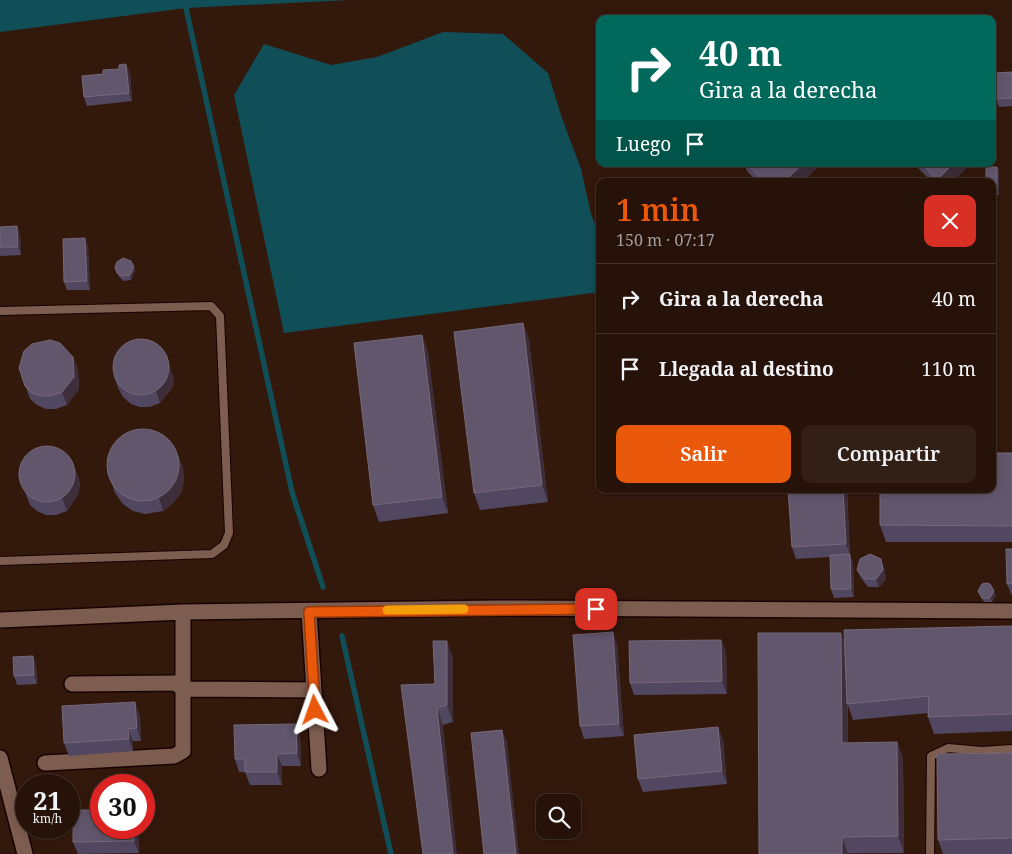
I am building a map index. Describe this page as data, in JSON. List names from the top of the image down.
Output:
{
  "page": {
    "turn": ["40 m", "Gira a la derecha"],
    "then": "Luego",
    "heading": ["1 min", "150 m · 07:17"],
    "list": [
      {
        "name": "Gira a la derecha",
        "value": "40 m"
      },
      {
        "name": "Llegada al destino",
        "value": "110 m"
      }
    ],
    "buttons": ["Salir", "Compartir"],
    "speed": "21 km/h",
    "limit": "30"
  }
}
